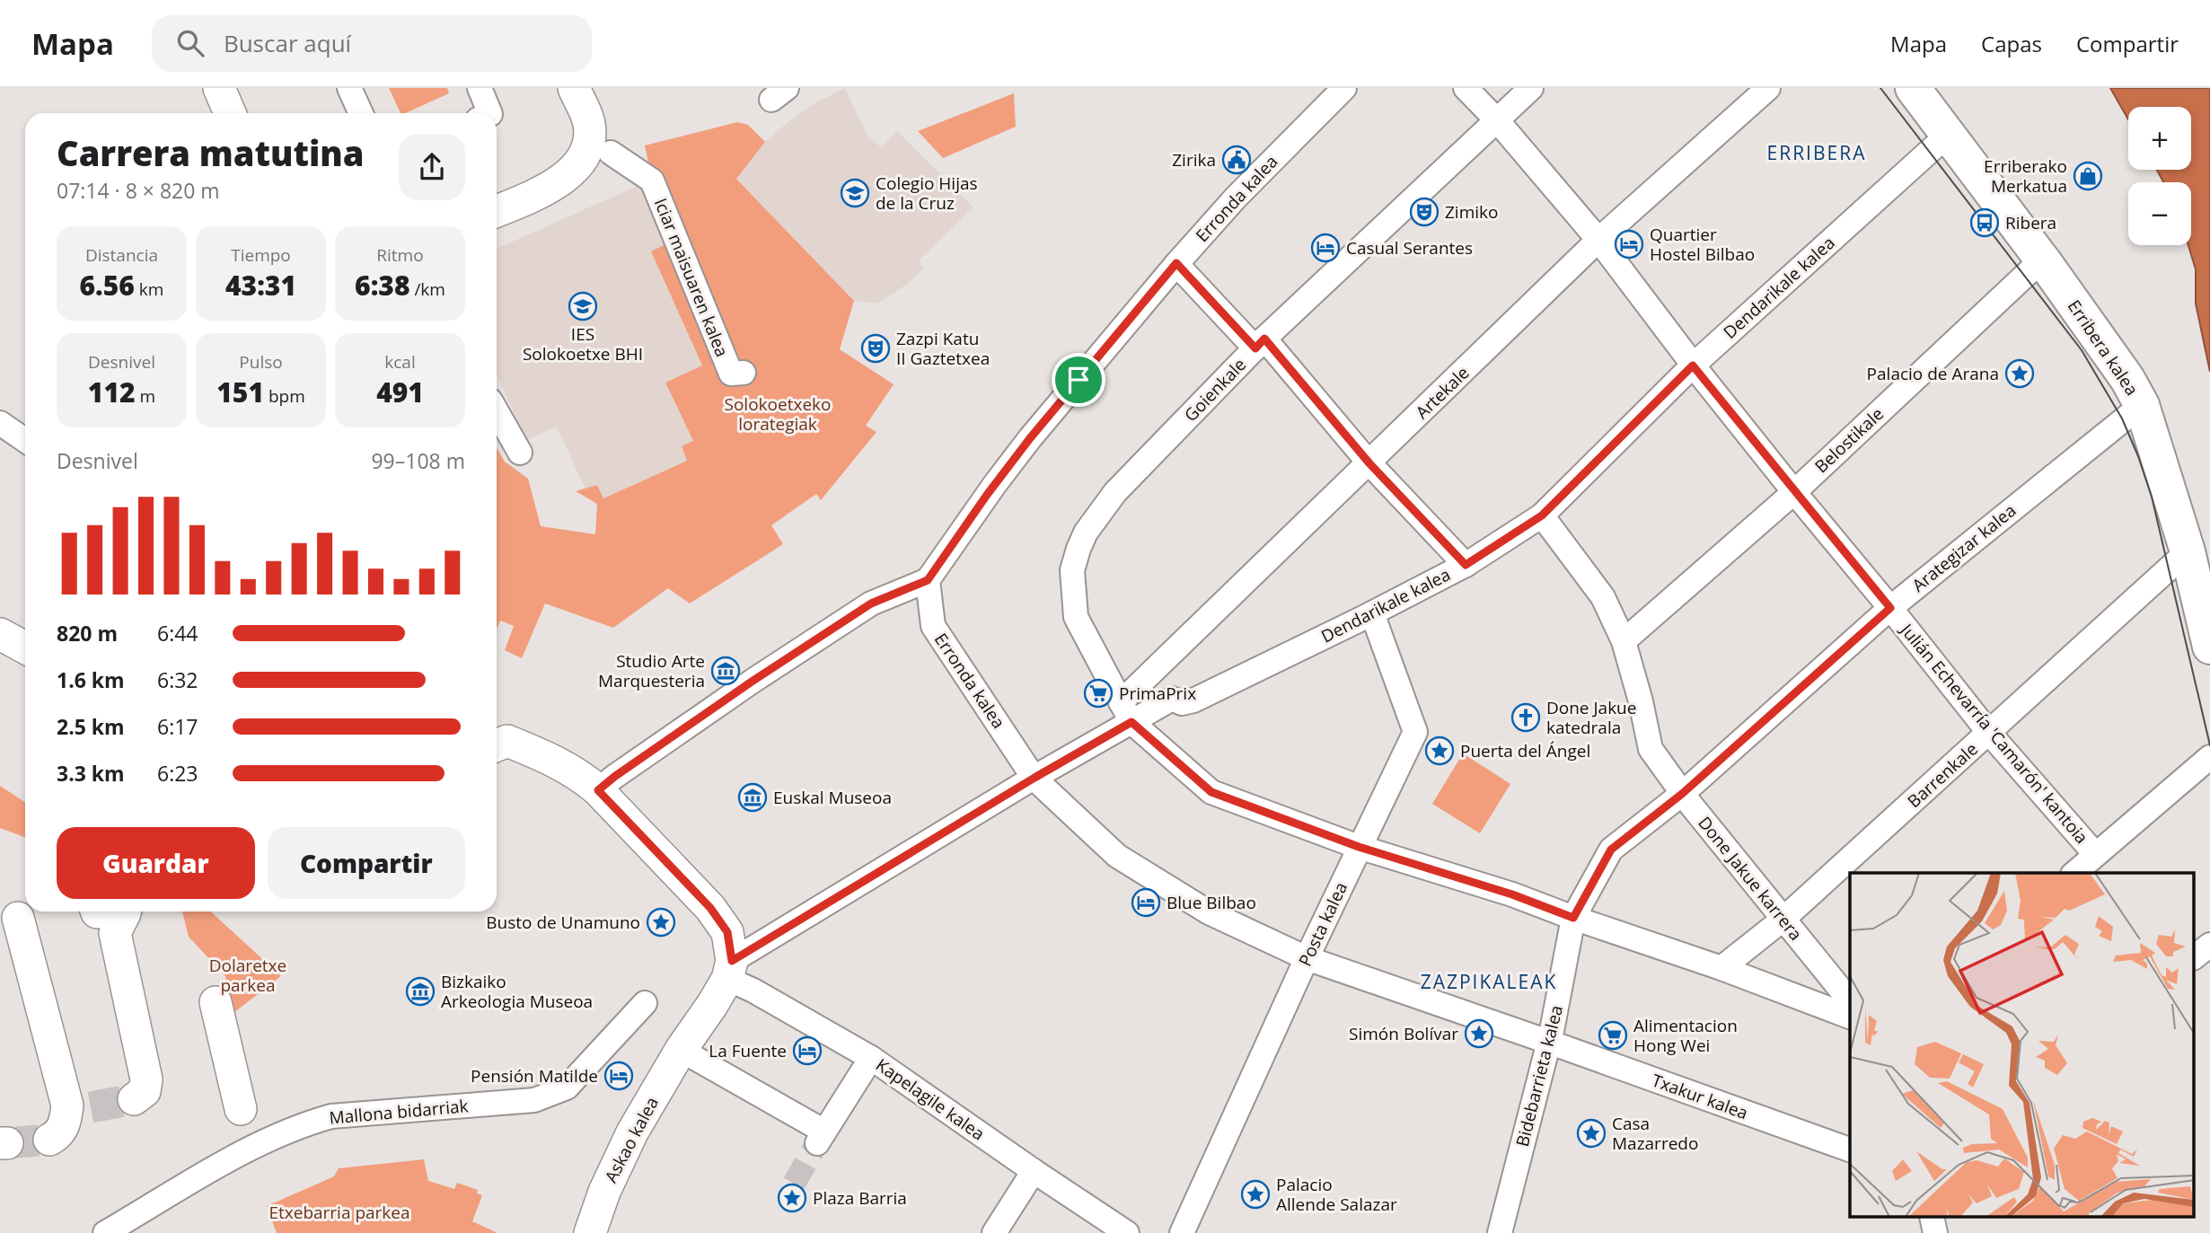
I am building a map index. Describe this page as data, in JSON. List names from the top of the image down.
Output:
{
  "streets": {
    "street": [
      "Erronda kalea",
      "Iciar maisuaren kalea",
      "Dendarikale kalea",
      "Erribera kalea",
      "Goienkale",
      "Artekale",
      "Belostikale",
      "Arategizar kalea",
      "Julián Echevarría 'Camarón' kantoia",
      "Barrenkale",
      "Done Jakue karrera",
      "Posta kalea",
      "Bidebarrieta kalea",
      "Txakur kalea",
      "Kapelagile kalea",
      "Mallona bidarriak",
      "Askao kalea"
    ]
  },
  "crossings": [
    ["Erronda kalea", "Posta kalea"],
    ["Erronda kalea", "Txakur kalea"],
    ["Dendarikale kalea", "Erribera kalea"],
    ["Dendarikale kalea", "Goienkale"],
    ["Dendarikale kalea", "Artekale"],
    ["Dendarikale kalea", "Julián Echevarría 'Camarón' kantoia"],
    ["Dendarikale kalea", "Done Jakue karrera"],
    ["Dendarikale kalea", "Posta kalea"],
    ["Erribera kalea", "Belostikale"],
    ["Erribera kalea", "Arategizar kalea"],
    ["Erribera kalea", "Barrenkale"],
    ["Goienkale", "Artekale"],
    ["Goienkale", "Julián Echevarría 'Camarón' kantoia"],
    ["Artekale", "Julián Echevarría 'Camarón' kantoia"],
    ["Belostikale", "Julián Echevarría 'Camarón' kantoia"],
    ["Belostikale", "Done Jakue karrera"],
    ["Arategizar kalea", "Julián Echevarría 'Camarón' kantoia"],
    ["Arategizar kalea", "Done Jakue karrera"],
    ["Arategizar kalea", "Bidebarrieta kalea"],
    ["Julián Echevarría 'Camarón' kantoia", "Barrenkale"],
    ["Barrenkale", "Done Jakue karrera"],
    ["Done Jakue karrera", "Bidebarrieta kalea"],
    ["Posta kalea", "Txakur kalea"],
    ["Bidebarrieta kalea", "Txakur kalea"],
    ["Kapelagile kalea", "Askao kalea"]
  ],
  "districts": ["ERRIBERA", "ZAZPIKALEAK"],
  "parks": ["Solokoetxeko lorategiak", "Dolaretxe parkea", "Etxebarria parkea"],
  "places": {
    "public building": ["Zirika"],
    "shop": ["Erriberako Merkatua"],
    "school or university": ["Colegio Hijas de la Cruz", "IES Solokoetxe BHI"],
    "theatre": ["Zimiko", "Zazpi Katu II Gaztetxea"],
    "bus stop": ["Ribera"],
    "hotel": [
      "Quartier Hostel Bilbao",
      "Casual Serantes",
      "Blue Bilbao",
      "La Fuente",
      "Pensión Matilde"
    ],
    "place": [
      "Palacio de Arana",
      "Puerta del Ángel",
      "Busto de Unamuno",
      "Simón Bolívar",
      "Casa Mazarredo",
      "Palacio Allende Salazar",
      "Plaza Barria"
    ],
    "museum": ["Studio Arte Marquesteria", "Euskal Museoa", "Bizkaiko Arkeologia Museoa"],
    "supermarket": ["PrimaPrix", "Alimentacion Hong Wei"],
    "church": ["Done Jakue katedrala"]
  },
  "page": {
    "header": "Mapa",
    "search": "Buscar aquí",
    "nav": ["Mapa", "Capas", "Compartir"],
    "map_buttons": ["+", "−"],
    "heading": ["Carrera matutina", "07:14 · 8 × 820 m"],
    "stats": [
      ["Distancia", "6.56 km"],
      ["Tiempo", "43:31"],
      ["Ritmo", "6:38 /km"],
      ["Desnivel", "112 m"],
      ["Pulso", "151 bpm"],
      ["kcal", "491"]
    ],
    "chart": ["Desnivel", "99–108 m"],
    "list": [
      {
        "name": "820 m",
        "note": "6:44"
      },
      {
        "name": "1.6 km",
        "note": "6:32"
      },
      {
        "name": "2.5 km",
        "note": "6:17"
      },
      {
        "name": "3.3 km",
        "note": "6:23"
      }
    ],
    "buttons": ["Guardar", "Compartir"]
  }
}
